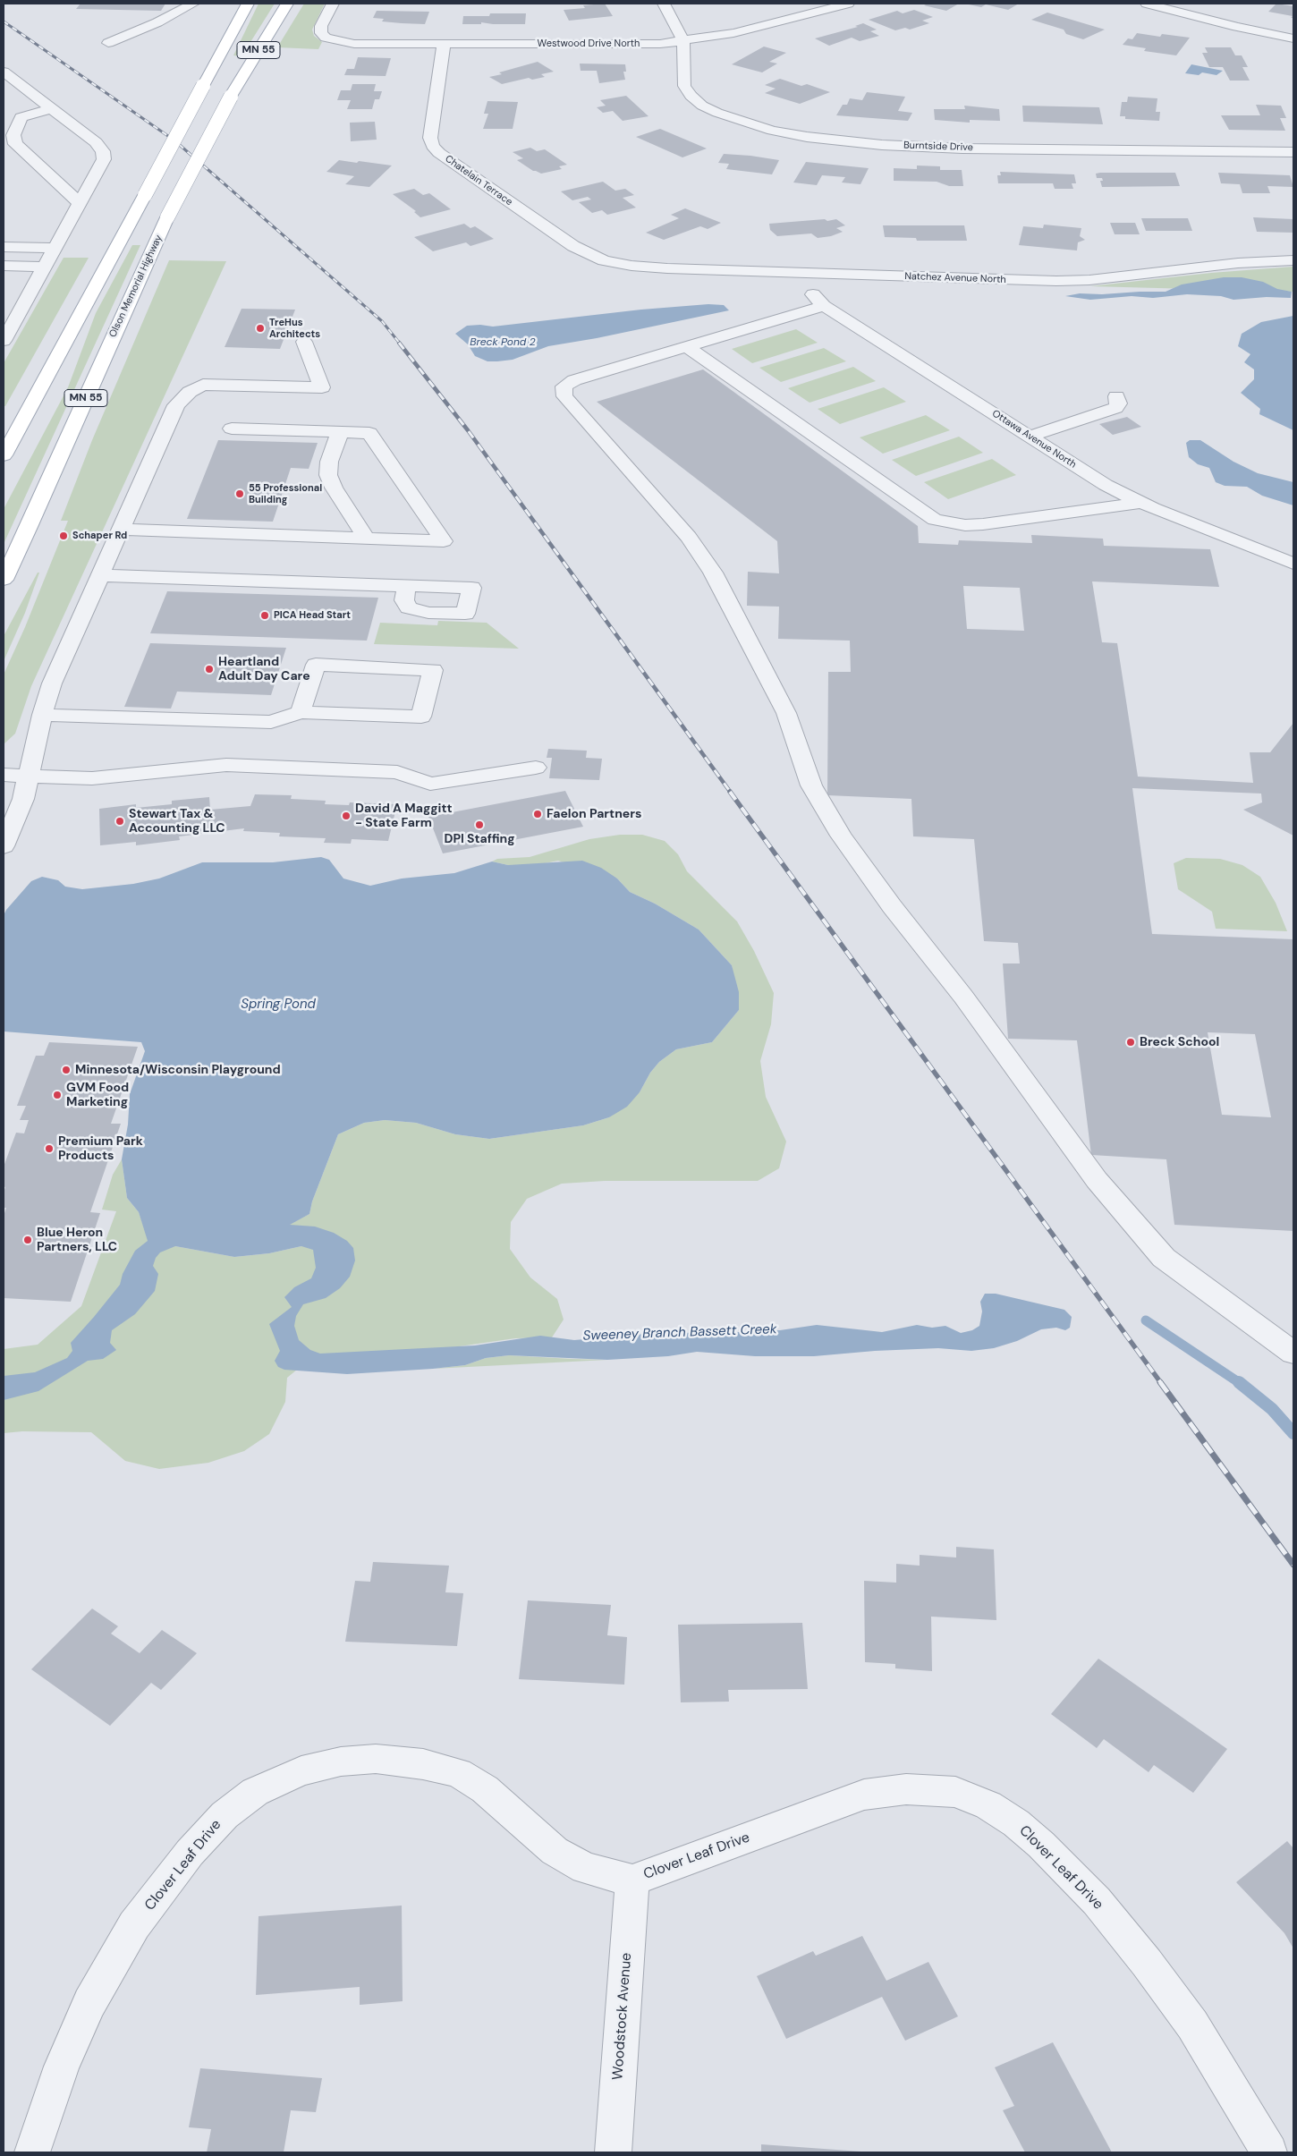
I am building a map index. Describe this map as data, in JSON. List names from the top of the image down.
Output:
{
  "streets": {
    "main road": ["MN 55", "Olson Memorial Highway"],
    "street": [
      "Westwood Drive North",
      "Burntside Drive",
      "Chatelain Terrace",
      "Natchez Avenue North",
      "Ottawa Avenue North",
      "Clover Leaf Drive",
      "Woodstock Avenue"
    ]
  },
  "crossings": [
    ["Westwood Drive North", "Burntside Drive"],
    ["Westwood Drive North", "Chatelain Terrace"],
    ["Chatelain Terrace", "Natchez Avenue North"],
    ["Natchez Avenue North", "Ottawa Avenue North"],
    ["Clover Leaf Drive", "Woodstock Avenue"]
  ],
  "water": ["Breck Pond 2", "Spring Pond", "Sweeney Branch Bassett Creek"],
  "places": [
    "TreHus Architects",
    "55 Professional Building",
    "Schaper Rd",
    "PICA Head Start",
    "Heartland Adult Day Care",
    "Faelon Partners",
    "David A Maggitt - State Farm",
    "Stewart Tax & Accounting LLC",
    "DPI Staffing",
    "Breck School",
    "Minnesota/Wisconsin Playground",
    "GVM Food Marketing",
    "Premium Park Products",
    "Blue Heron Partners, LLC"
  ]
}
